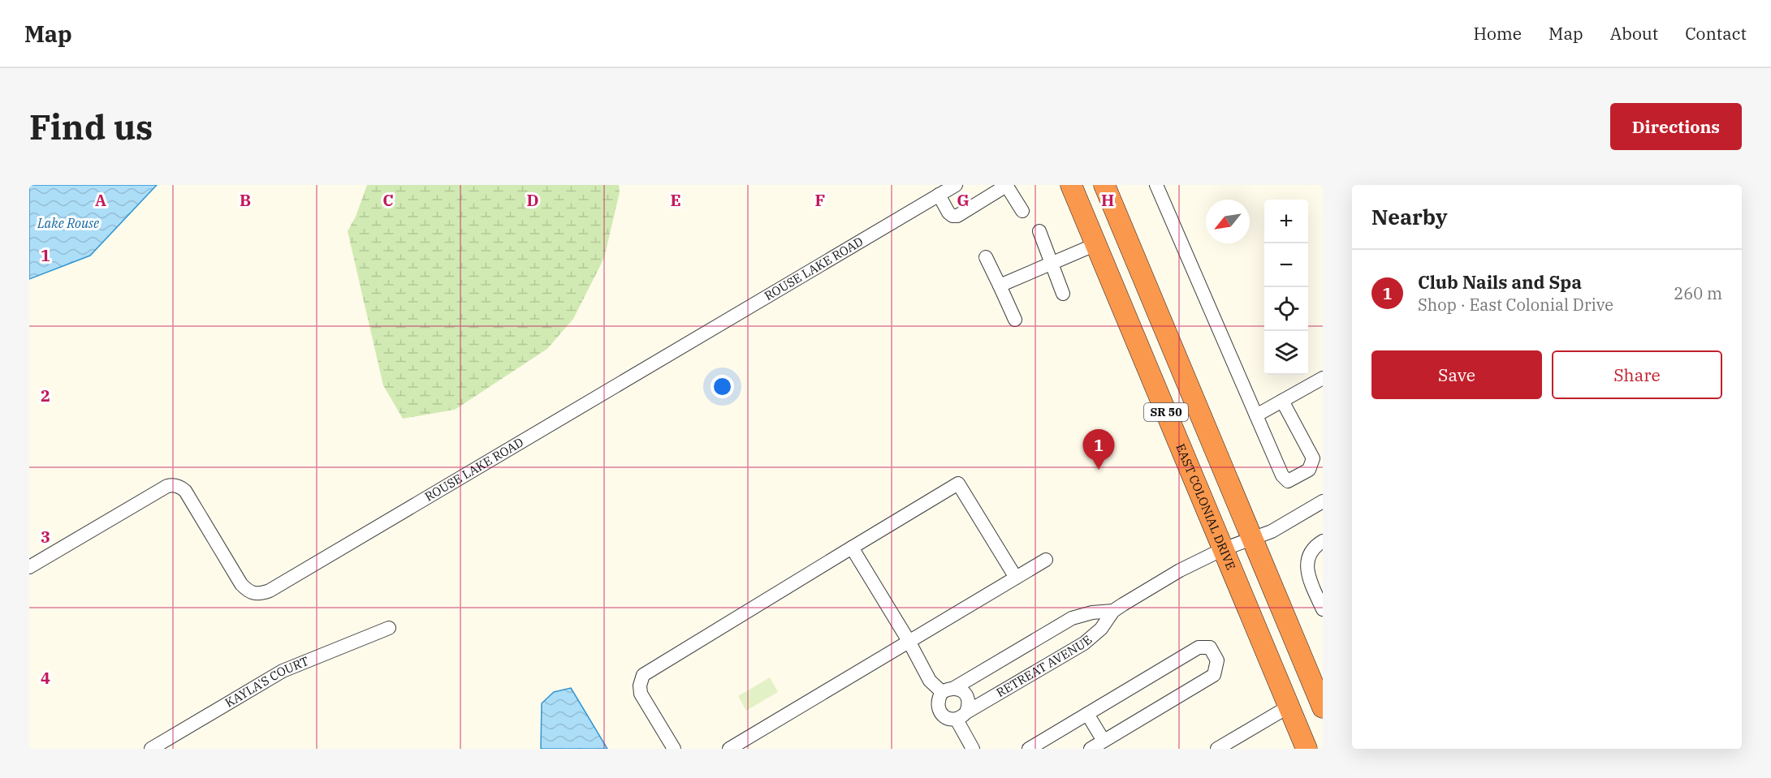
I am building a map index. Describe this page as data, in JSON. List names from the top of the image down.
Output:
{
  "streets": {
    "highway": ["SR 50", "EAST COLONIAL DRIVE"],
    "street": ["ROUSE LAKE ROAD", "RETREAT AVENUE", "KAYLA'S COURT"]
  },
  "crossings": [
    ["SR 50", "RETREAT AVENUE"],
    ["EAST COLONIAL DRIVE", "RETREAT AVENUE"]
  ],
  "water": ["Lake Rouse"],
  "north": "bottom left",
  "page": {
    "header": "Map",
    "nav": [
      "Home",
      "Map",
      "About",
      "Contact"
    ],
    "buttons": [
      "Directions",
      ["Save", "Share"]
    ],
    "title": "Find us",
    "heading": "Nearby",
    "map_buttons": ["+", "−"],
    "list": [
      {
        "mark": "1",
        "name": "Club Nails and Spa",
        "note": "Shop · East Colonial Drive",
        "value": "260 m"
      }
    ],
    "pins": "1"
  },
  "grid": {
    "columns": [
      "A",
      "B",
      "C",
      "D",
      "E",
      "F",
      "G",
      "H"
    ],
    "rows": [
      "1",
      "2",
      "3",
      "4"
    ]
  }
}
